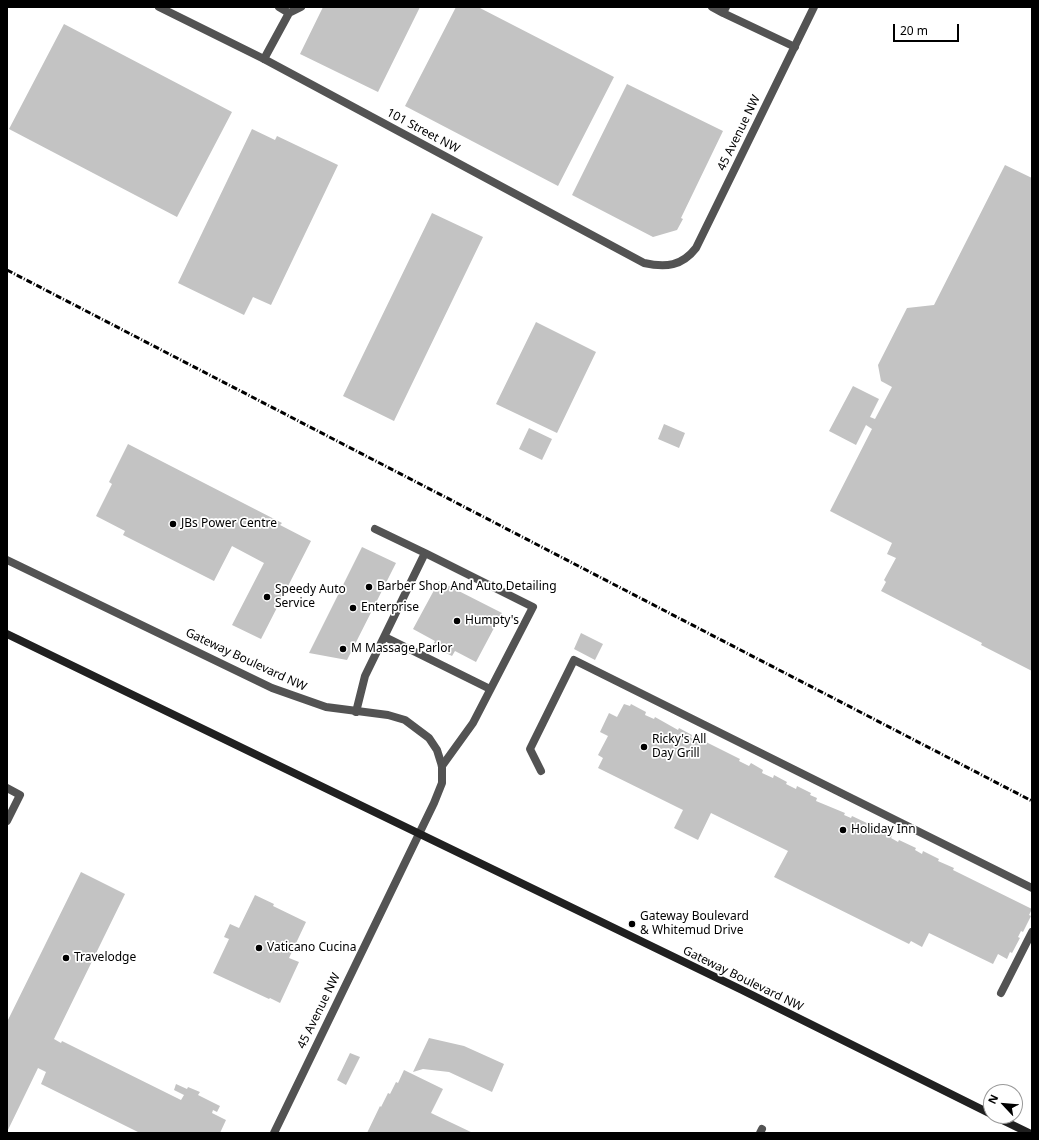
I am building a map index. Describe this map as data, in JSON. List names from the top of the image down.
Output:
{
  "streets": {
    "main road": ["Gateway Boulevard NW"],
    "street": ["101 Street NW", "45 Avenue NW"]
  },
  "crossings": [
    ["101 Street NW", "45 Avenue NW"],
    ["45 Avenue NW", "Gateway Boulevard NW"]
  ],
  "places": [
    "JBs Power Centre",
    "Barber Shop And Auto Detailing",
    "Speedy Auto Service",
    "Enterprise",
    "Humpty's",
    "M Massage Parlor",
    "Ricky's All Day Grill",
    "Holiday Inn",
    "Gateway Boulevard & Whitemud Drive",
    "Vaticano Cucina",
    "Travelodge"
  ],
  "scale_bar": "20 m",
  "north": "top left"
}
